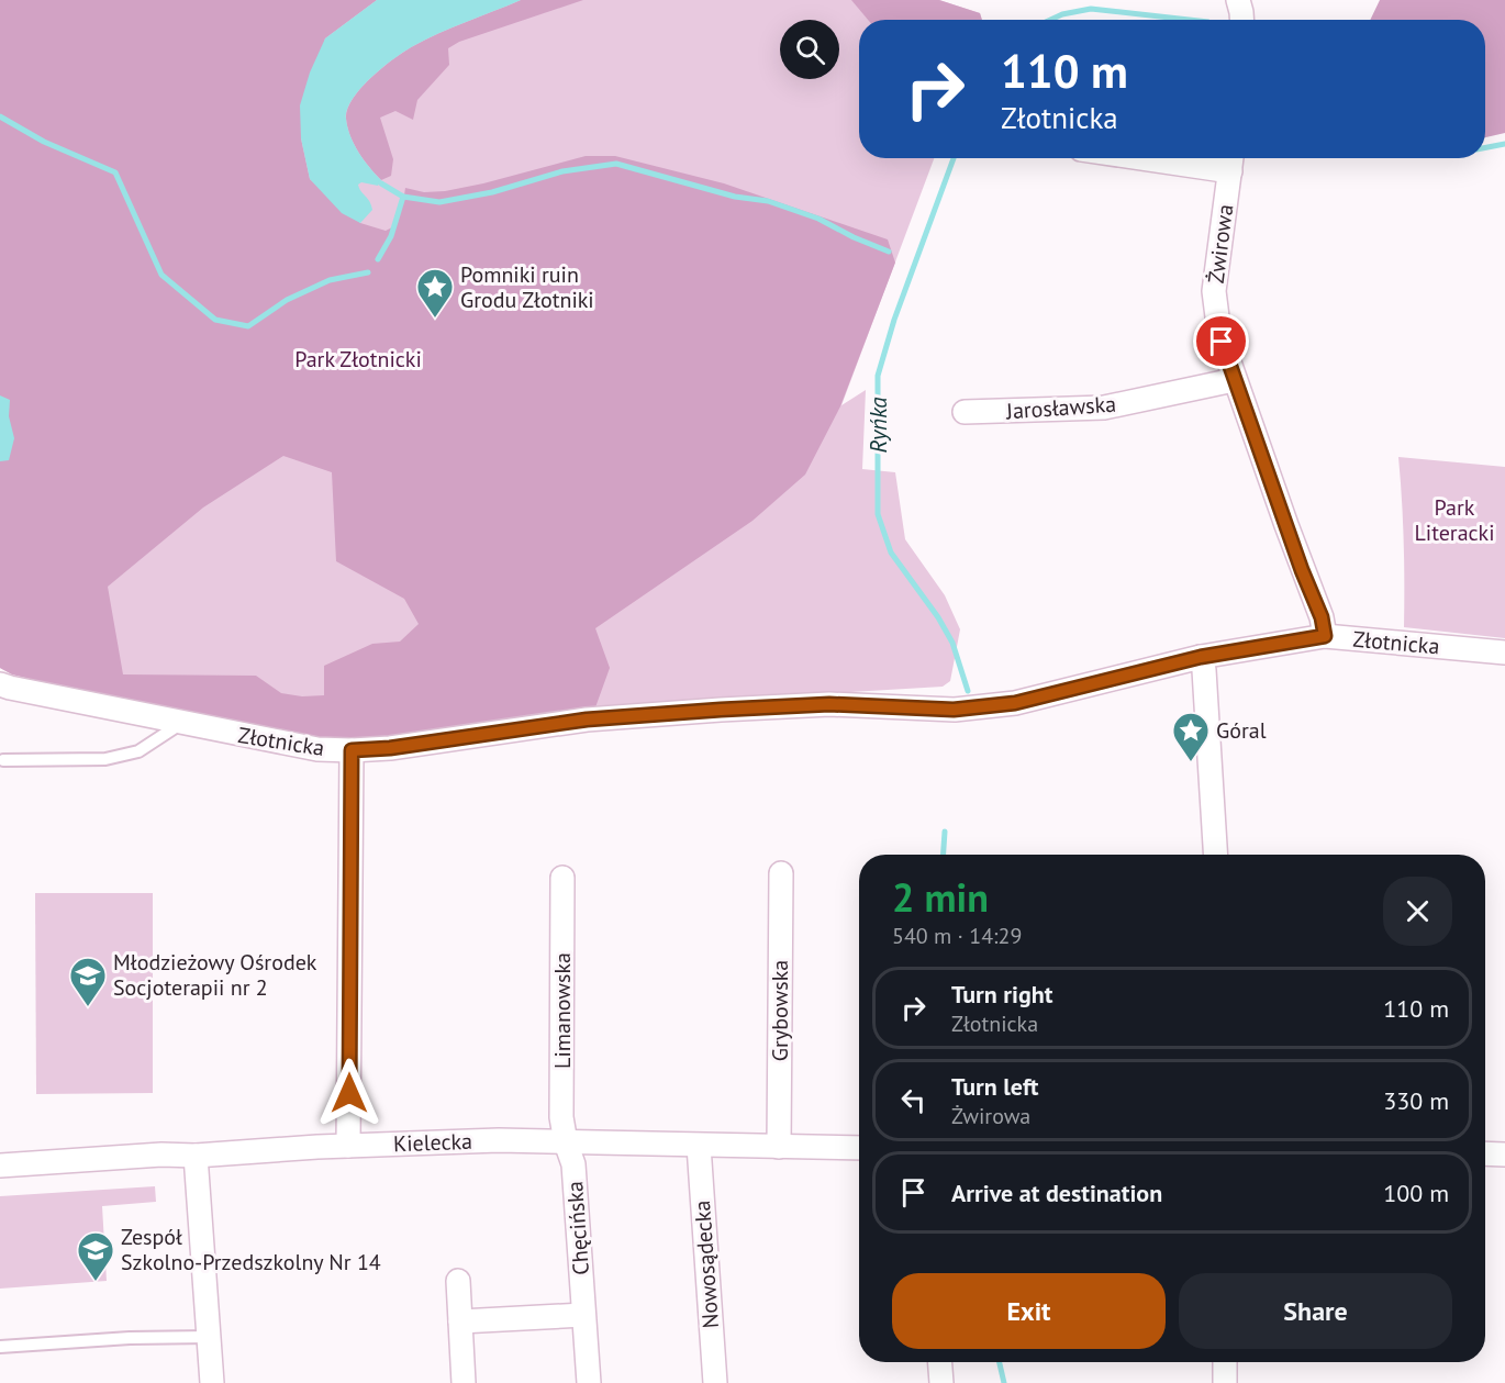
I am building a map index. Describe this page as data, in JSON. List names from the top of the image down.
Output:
{
  "streets": {
    "street": [
      "Żwirowa",
      "Jarosławska",
      "Złotnicka",
      "Limanowska",
      "Grybowska",
      "Kielecka",
      "Chęcińska",
      "Nowosądecka"
    ]
  },
  "crossings": [
    ["Żwirowa", "Jarosławska"],
    ["Żwirowa", "Złotnicka"],
    ["Limanowska", "Kielecka"],
    ["Limanowska", "Chęcińska"],
    ["Grybowska", "Kielecka"],
    ["Kielecka", "Chęcińska"],
    ["Kielecka", "Nowosądecka"]
  ],
  "water": ["Ryńka"],
  "parks": ["Park Złotnicki", "Park Literacki"],
  "places": {
    "place": ["Pomniki ruin Grodu Złotniki", "Góral"],
    "school or university": ["Młodzieżowy Ośrodek Socjoterapii nr 2", "Zespół Szkolno-Przedszkolny Nr 14"]
  },
  "page": {
    "turn": ["110 m", "Złotnicka"],
    "heading": ["2 min", "540 m · 14:29"],
    "list": [
      {
        "name": "Turn right",
        "note": "Złotnicka",
        "value": "110 m"
      },
      {
        "name": "Turn left",
        "note": "Żwirowa",
        "value": "330 m"
      },
      {
        "name": "Arrive at destination",
        "value": "100 m"
      }
    ],
    "buttons": ["Exit", "Share"]
  }
}
